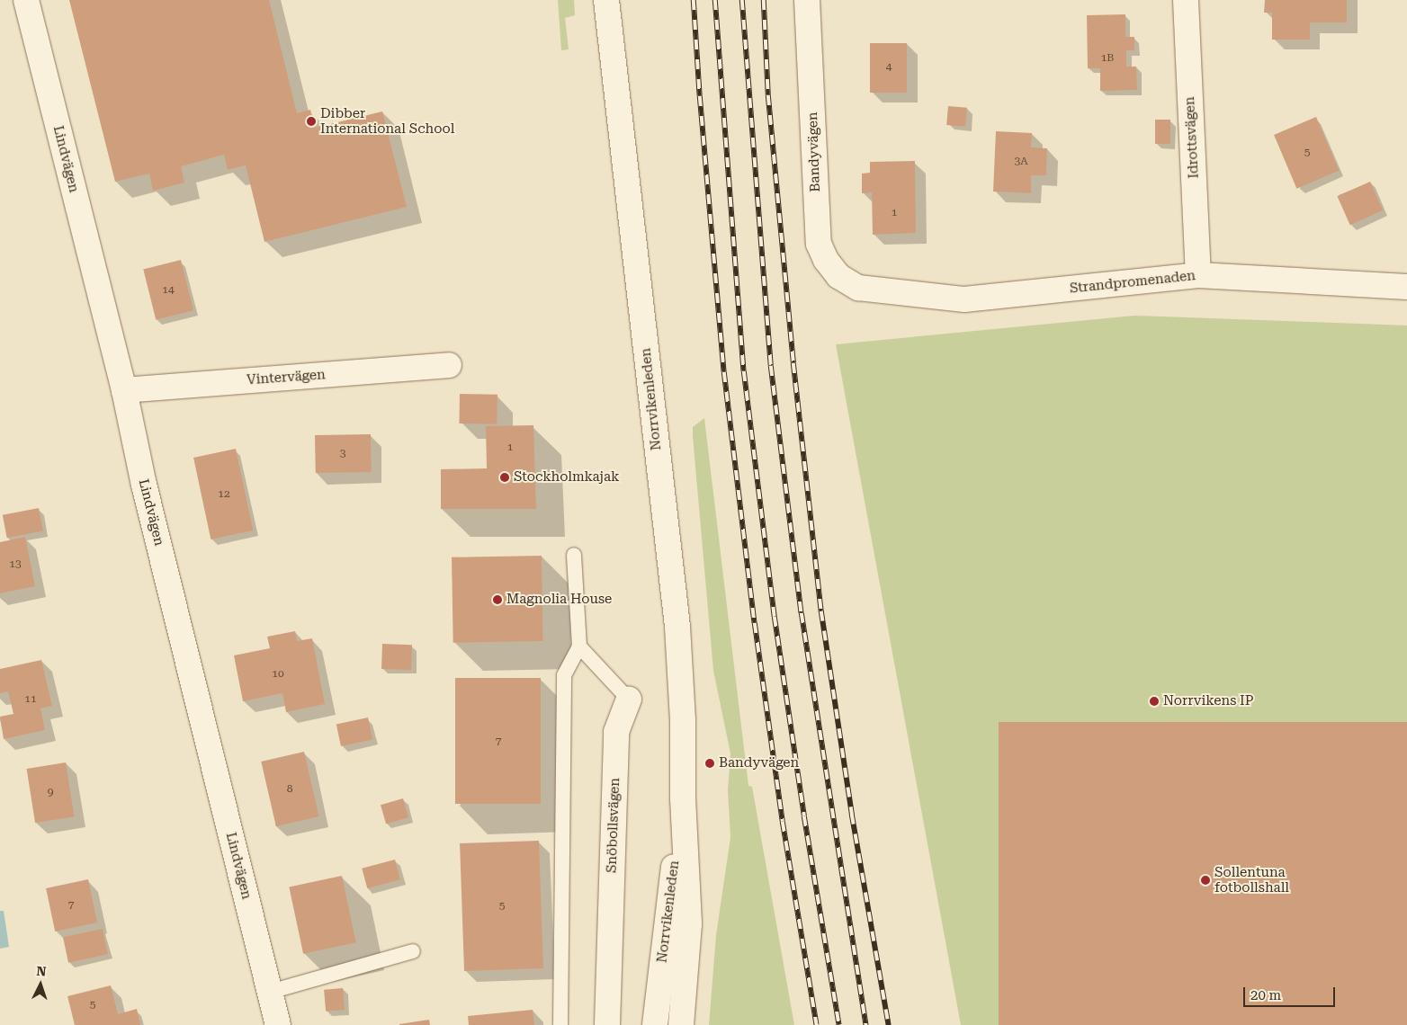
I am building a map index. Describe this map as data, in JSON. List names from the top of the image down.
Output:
{
  "streets": {
    "street": [
      "Idrottsvägen",
      "Bandyvägen",
      "Lindvägen",
      "Strandpromenaden",
      "Vintervägen",
      "Norrvikenleden",
      "Snöbollsvägen"
    ]
  },
  "crossings": [
    ["Idrottsvägen", "Strandpromenaden"],
    ["Bandyvägen", "Strandpromenaden"],
    ["Lindvägen", "Vintervägen"]
  ],
  "places": [
    "Dibber International School",
    "Stockholmkajak",
    "Magnolia House",
    "Norrvikens IP",
    "Bandyvägen",
    "Sollentuna fotbollshall"
  ],
  "house_numbers": [
    "1B",
    "4",
    "5",
    "3A",
    "1",
    "14",
    "1",
    "3",
    "12",
    "13",
    "10",
    "11",
    "7",
    "8",
    "9",
    "7",
    "5",
    "5"
  ],
  "scale_bar": "20 m",
  "north": "top"
}
